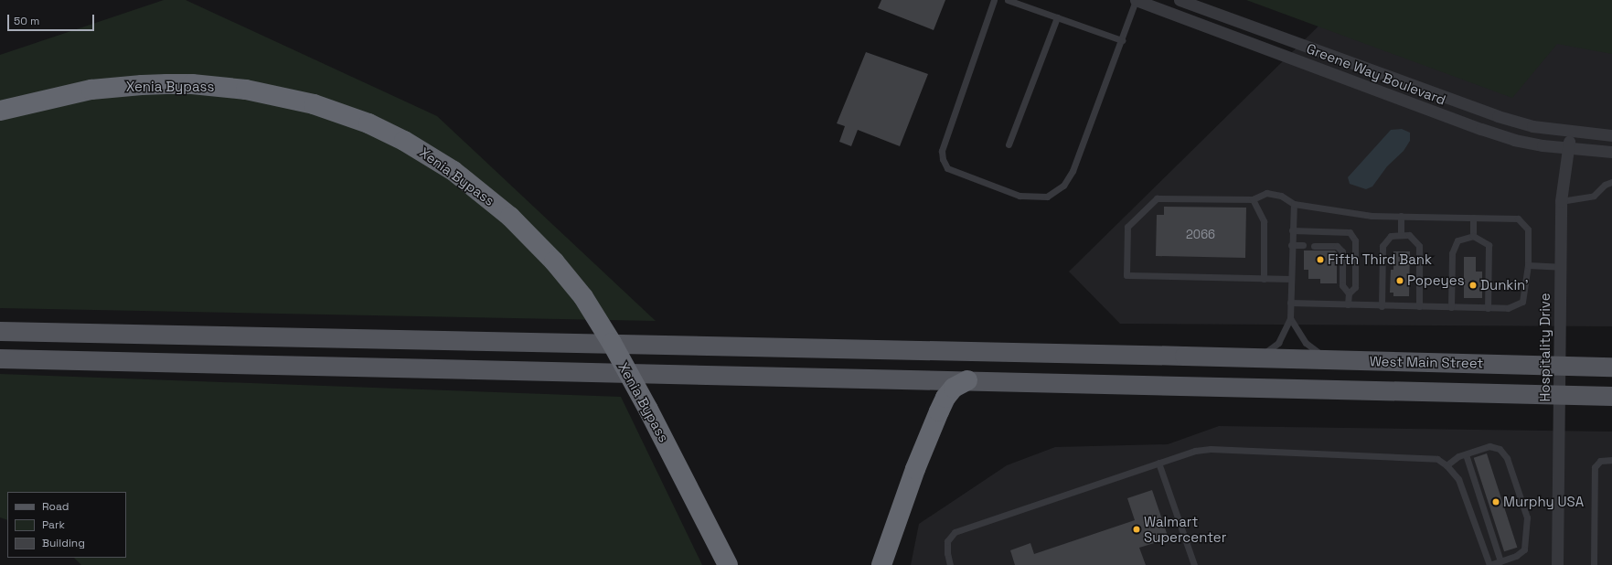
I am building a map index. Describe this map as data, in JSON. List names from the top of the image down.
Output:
{
  "streets": {
    "highway": ["Xenia Bypass"],
    "main road": ["West Main Street"],
    "street": ["Greene Way Boulevard", "Hospitality Drive"]
  },
  "crossings": [
    ["Greene Way Boulevard", "Hospitality Drive"],
    ["Hospitality Drive", "West Main Street"]
  ],
  "places": [
    "Fifth Third Bank",
    "Popeyes",
    "Dunkin'",
    "Murphy USA",
    "Walmart Supercenter"
  ],
  "house_numbers": ["2066"],
  "legend": ["Road", "Park", "Building"],
  "scale_bar": "50 m"
}
